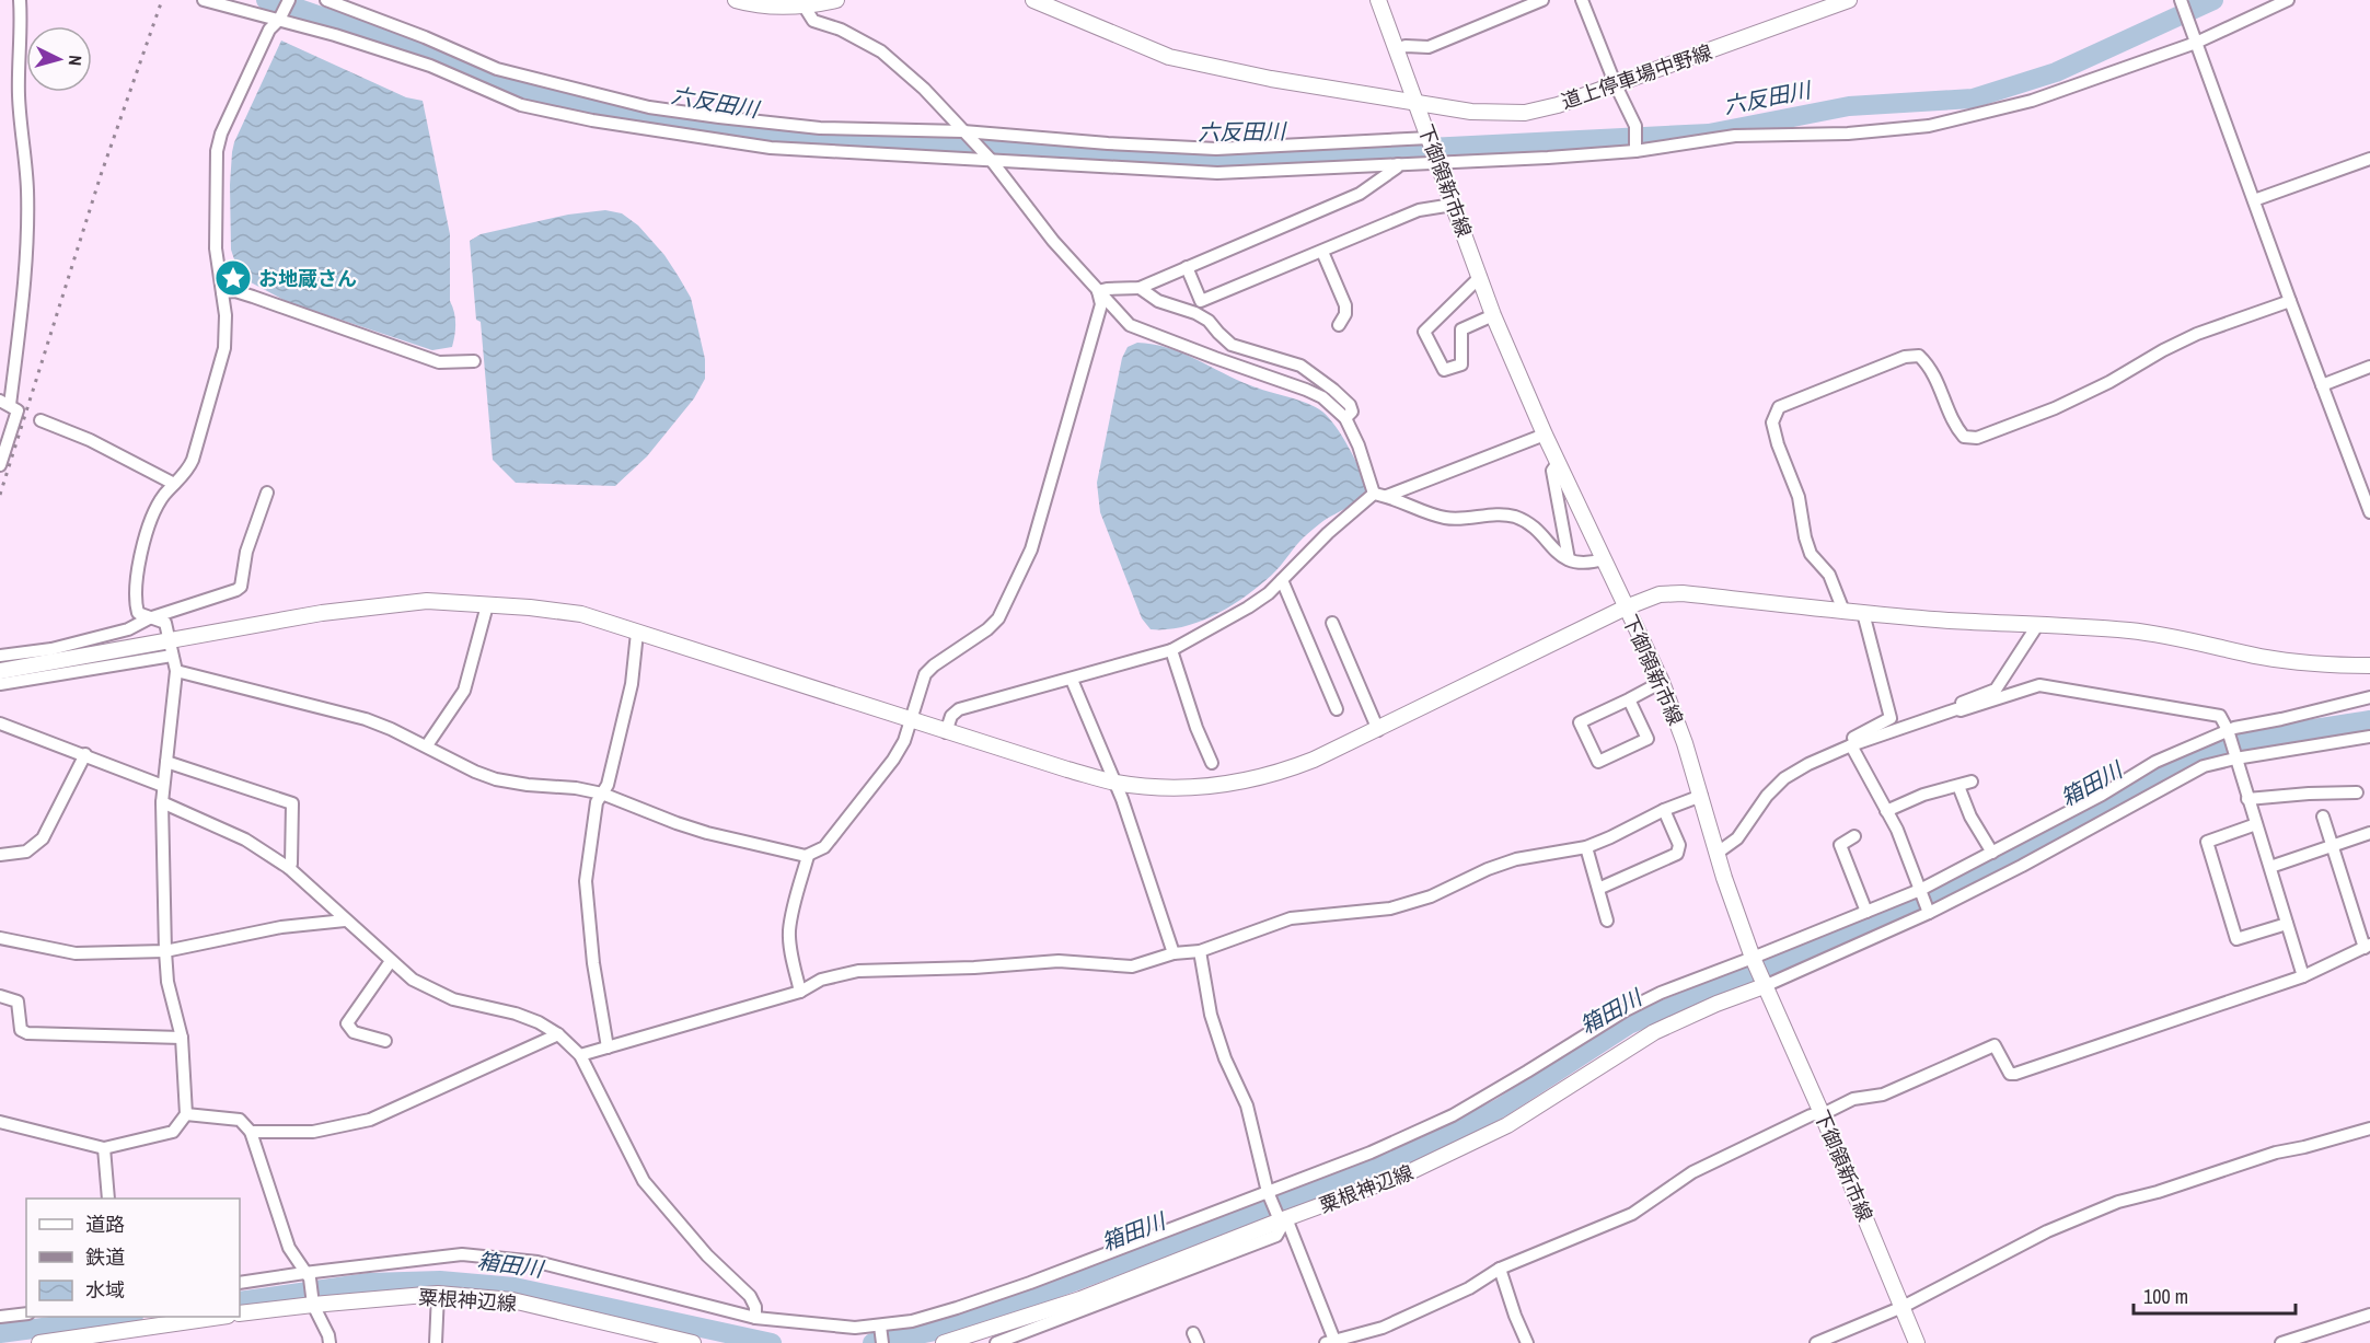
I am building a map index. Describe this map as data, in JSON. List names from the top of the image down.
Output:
{
  "streets": {
    "main road": ["道上停車場中野線", "下御領新市線", "粟根神辺線"]
  },
  "crossings": [
    ["道上停車場中野線", "下御領新市線"],
    ["下御領新市線", "粟根神辺線"]
  ],
  "water": ["六反田川", "箱田川"],
  "places": {
    "place": ["お地蔵さん"]
  },
  "legend": ["道路", "鉄道", "水域"],
  "scale_bar": "100 m",
  "north": "right"
}
